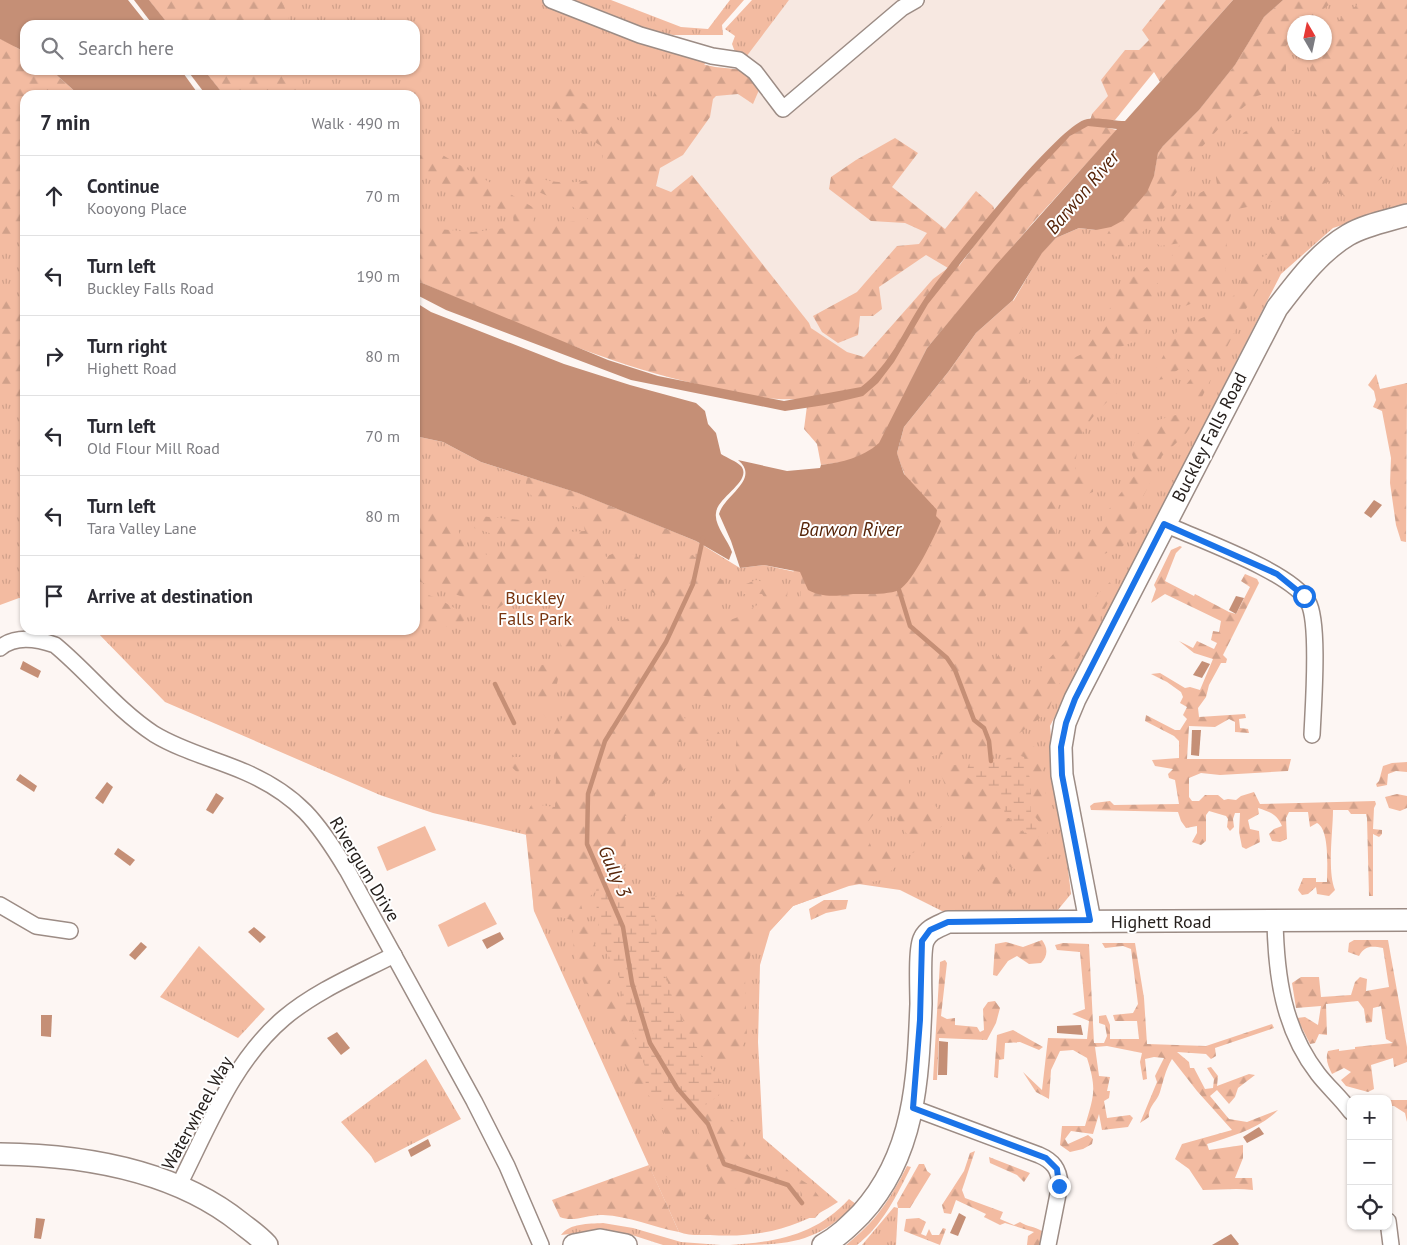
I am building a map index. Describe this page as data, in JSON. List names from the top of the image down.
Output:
{
  "streets": {
    "street": [
      "Buckley Falls Road",
      "Rivergum Drive",
      "Highett Road",
      "Waterwheel Way"
    ]
  },
  "crossings": [
    ["Buckley Falls Road", "Highett Road"],
    ["Rivergum Drive", "Waterwheel Way"]
  ],
  "water": ["Barwon River", "Gully 3"],
  "parks": ["Buckley Falls Park"],
  "north": "top",
  "page": {
    "search": "Search here",
    "heading": ["7 min", "Walk · 490 m"],
    "list": [
      ["Continue", "Kooyong Place", "70 m"],
      ["Turn left", "Buckley Falls Road", "190 m"],
      ["Turn right", "Highett Road", "80 m"],
      ["Turn left", "Old Flour Mill Road", "70 m"],
      ["Turn left", "Tara Valley Lane", "80 m"],
      "Arrive at destination"
    ],
    "map_buttons": ["+", "−"]
  }
}
